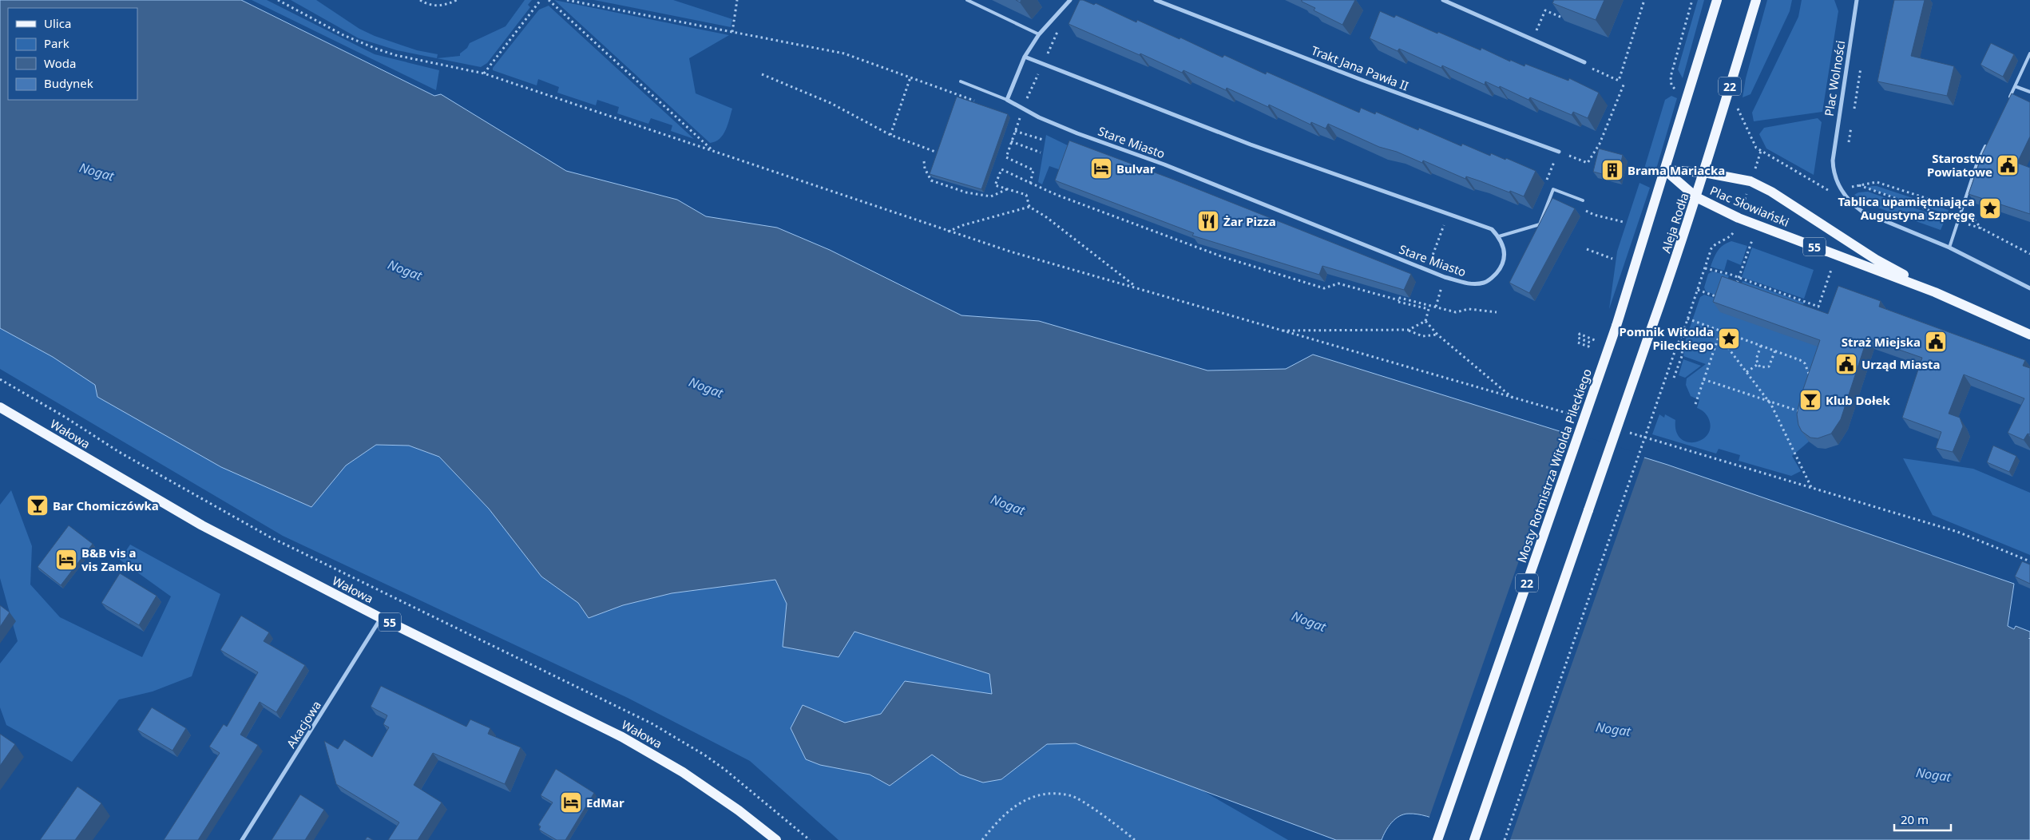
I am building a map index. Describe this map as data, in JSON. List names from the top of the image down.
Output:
{
  "streets": {
    "main road": [
      "22",
      "Plac Słowiański",
      "Aleja Rodła",
      "55",
      "Wałowa",
      "Mosty Rotmistrza Witolda Pileckiego"
    ],
    "street": [
      "Trakt Jana Pawła II",
      "Plac Wolności",
      "Stare Miasto",
      "Akacjowa"
    ]
  },
  "crossings": [
    ["Plac Słowiański", "Aleja Rodła"],
    ["Aleja Rodła", "Mosty Rotmistrza Witolda Pileckiego"],
    ["Wałowa", "Akacjowa"]
  ],
  "water": ["Nogat"],
  "places": {
    "public building": ["Starostwo Powiatowe", "Straż Miejska", "Urząd Miasta"],
    "hotel": ["Bulvar", "B&B vis a vis Zamku", "EdMar"],
    "building": ["Brama Mariacka"],
    "place": ["Tablica upamiętniająca Augustyna Szpręgę", "Pomnik Witolda Pileckiego"],
    "restaurant": ["Żar Pizza"],
    "bar": ["Klub Dołek", "Bar Chomiczówka"]
  },
  "legend": [
    "Ulica",
    "Park",
    "Woda",
    "Budynek"
  ],
  "scale_bar": "20 m"
}
